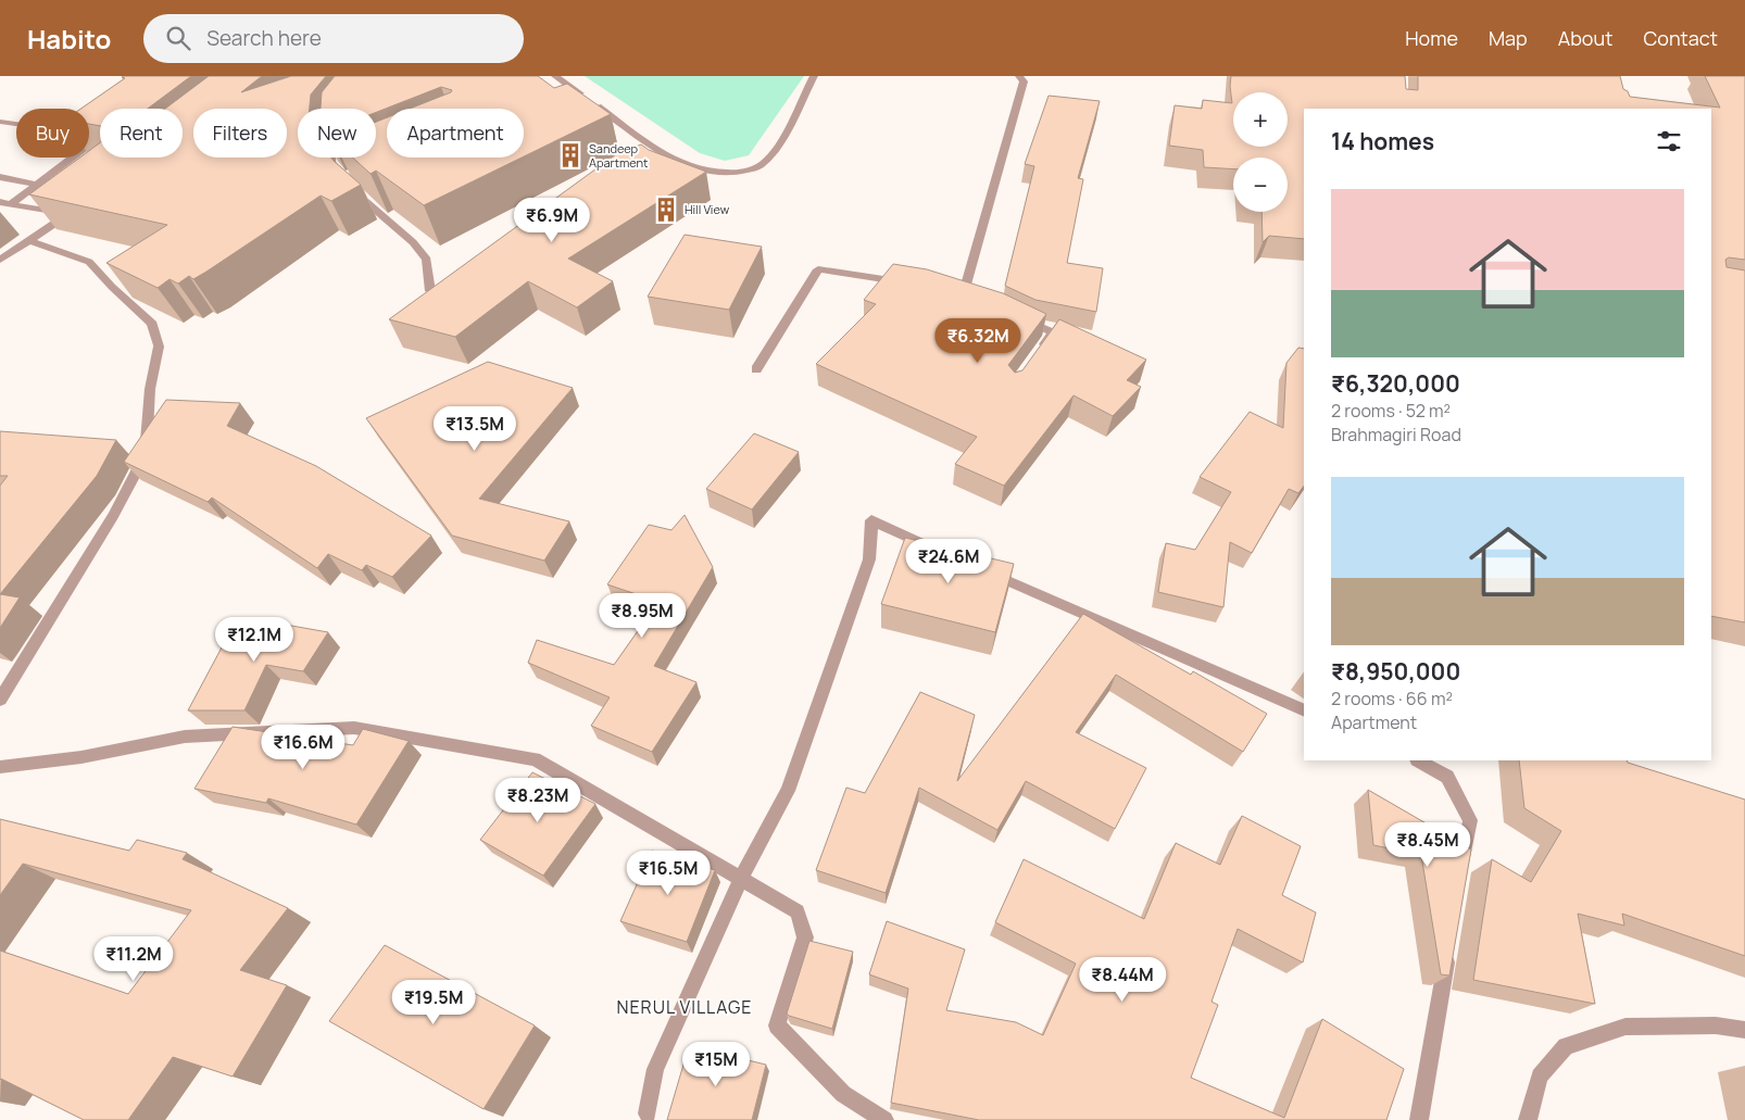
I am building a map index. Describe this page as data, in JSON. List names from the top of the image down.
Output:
{
  "districts": ["NERUL VILLAGE"],
  "places": {
    "building": ["Sandeep Apartment", "Hill View"]
  },
  "page": {
    "header": "Habito",
    "search": "Search here",
    "nav": [
      "Home",
      "Map",
      "About",
      "Contact"
    ],
    "map_buttons": ["+", "−"],
    "chip": [
      "Buy",
      "Rent",
      "Filters",
      "New",
      "Apartment"
    ],
    "heading": "14 homes",
    "list": [
      {
        "name": "₹6,320,000",
        "note": "2 rooms · 52 m² · Brahmagiri Road"
      },
      {
        "name": "₹8,950,000",
        "note": "2 rooms · 66 m² · Apartment"
      }
    ],
    "price": [
      "₹6.9M",
      "₹6.32M",
      "₹13.5M",
      "₹24.6M",
      "₹8.95M",
      "₹12.1M",
      "₹16.6M",
      "₹8.23M",
      "₹8.45M",
      "₹16.5M",
      "₹11.2M",
      "₹8.44M",
      "₹19.5M",
      "₹15M"
    ]
  }
}
